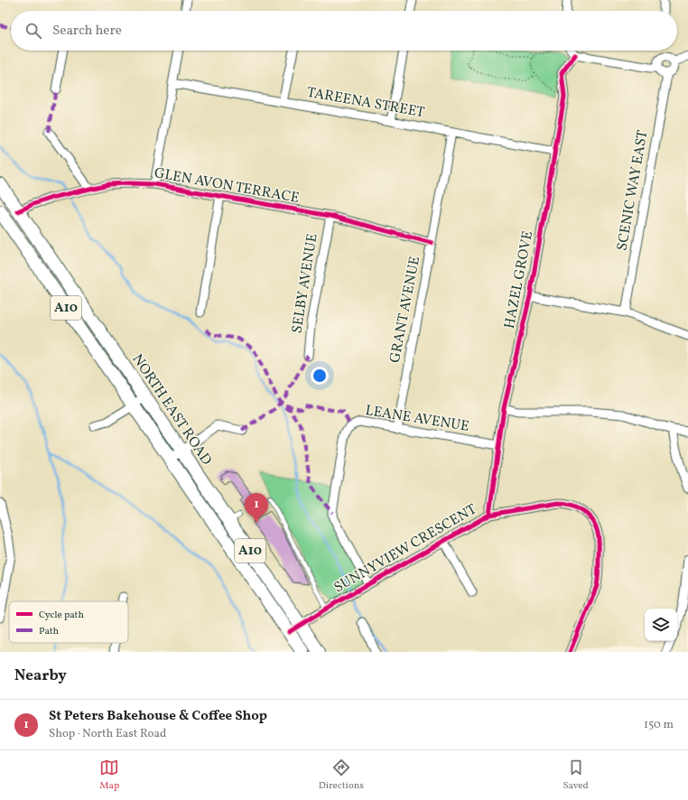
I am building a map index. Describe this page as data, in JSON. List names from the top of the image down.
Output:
{
  "streets": {
    "main road": ["A10", "NORTH EAST ROAD"],
    "street": [
      "TAREENA STREET",
      "GLEN AVON TERRACE",
      "SCENIC WAY EAST",
      "HAZEL GROVE",
      "SELBY AVENUE",
      "GRANT AVENUE",
      "LEANE AVENUE",
      "SUNNYVIEW CRESCENT"
    ]
  },
  "crossings": [
    ["TAREENA STREET", "HAZEL GROVE"],
    ["TAREENA STREET", "GRANT AVENUE"],
    ["GLEN AVON TERRACE", "SELBY AVENUE"],
    ["GLEN AVON TERRACE", "GRANT AVENUE"],
    ["GLEN AVON TERRACE", "NORTH EAST ROAD"],
    ["HAZEL GROVE", "LEANE AVENUE"],
    ["HAZEL GROVE", "SUNNYVIEW CRESCENT"],
    ["GRANT AVENUE", "LEANE AVENUE"],
    ["NORTH EAST ROAD", "SUNNYVIEW CRESCENT"],
    ["LEANE AVENUE", "SUNNYVIEW CRESCENT"]
  ],
  "legend": ["Cycle path", "Path"],
  "page": {
    "search": "Search here",
    "pins": "1",
    "heading": "Nearby",
    "list": [
      {
        "mark": "1",
        "name": "St Peters Bakehouse & Coffee Shop",
        "note": "Shop · North East Road",
        "value": "150 m"
      }
    ],
    "nav": ["Map", "Directions", "Saved"]
  }
}
